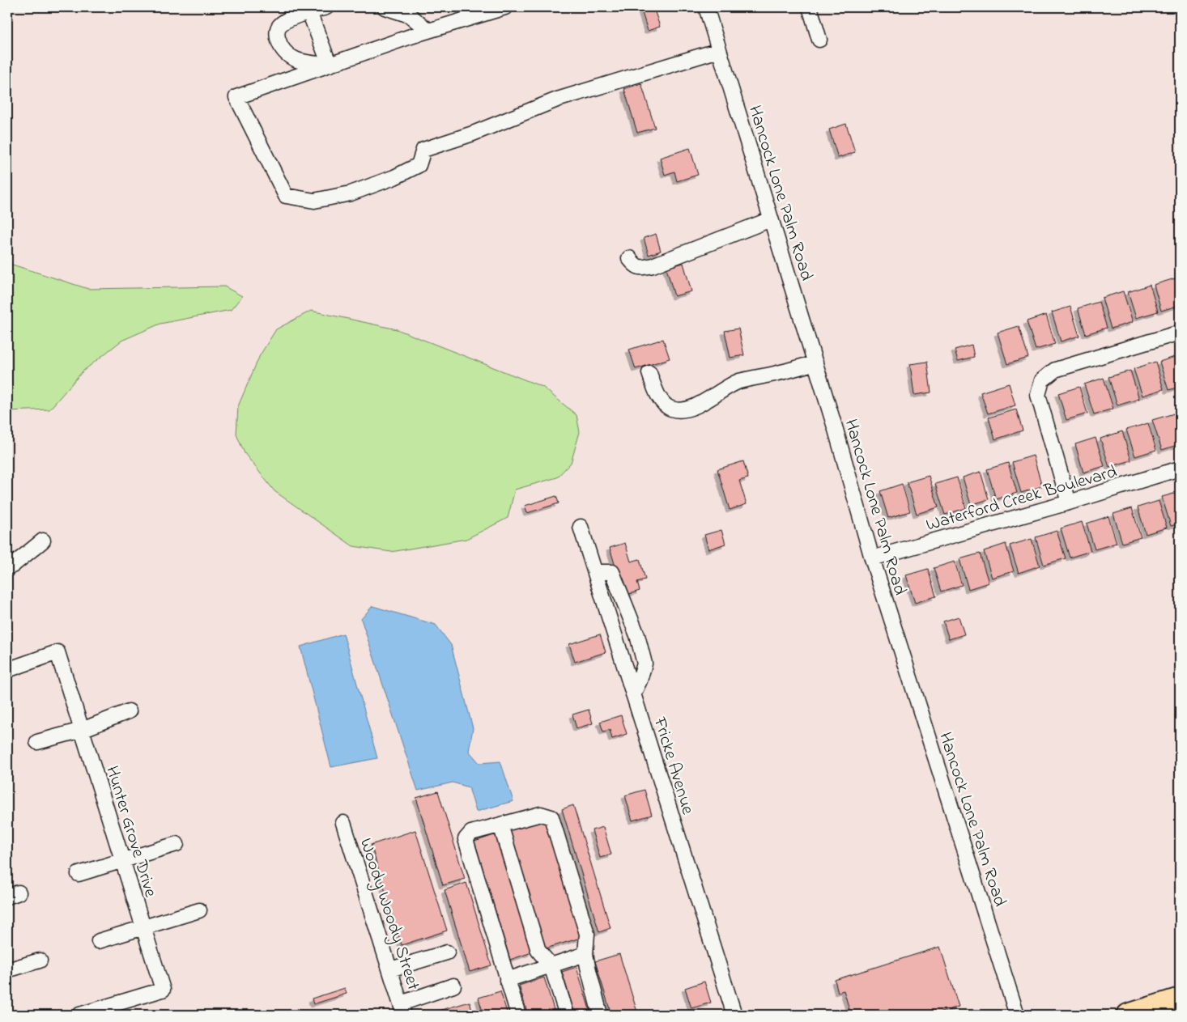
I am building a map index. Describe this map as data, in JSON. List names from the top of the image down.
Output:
{
  "streets": {
    "street": [
      "Hancock Lone Palm Road",
      "Waterford Creek Boulevard",
      "Fricke Avenue",
      "Hunter Grove Drive",
      "Woody Woody Street"
    ]
  },
  "crossings": [
    ["Hancock Lone Palm Road", "Waterford Creek Boulevard"]
  ]
}
